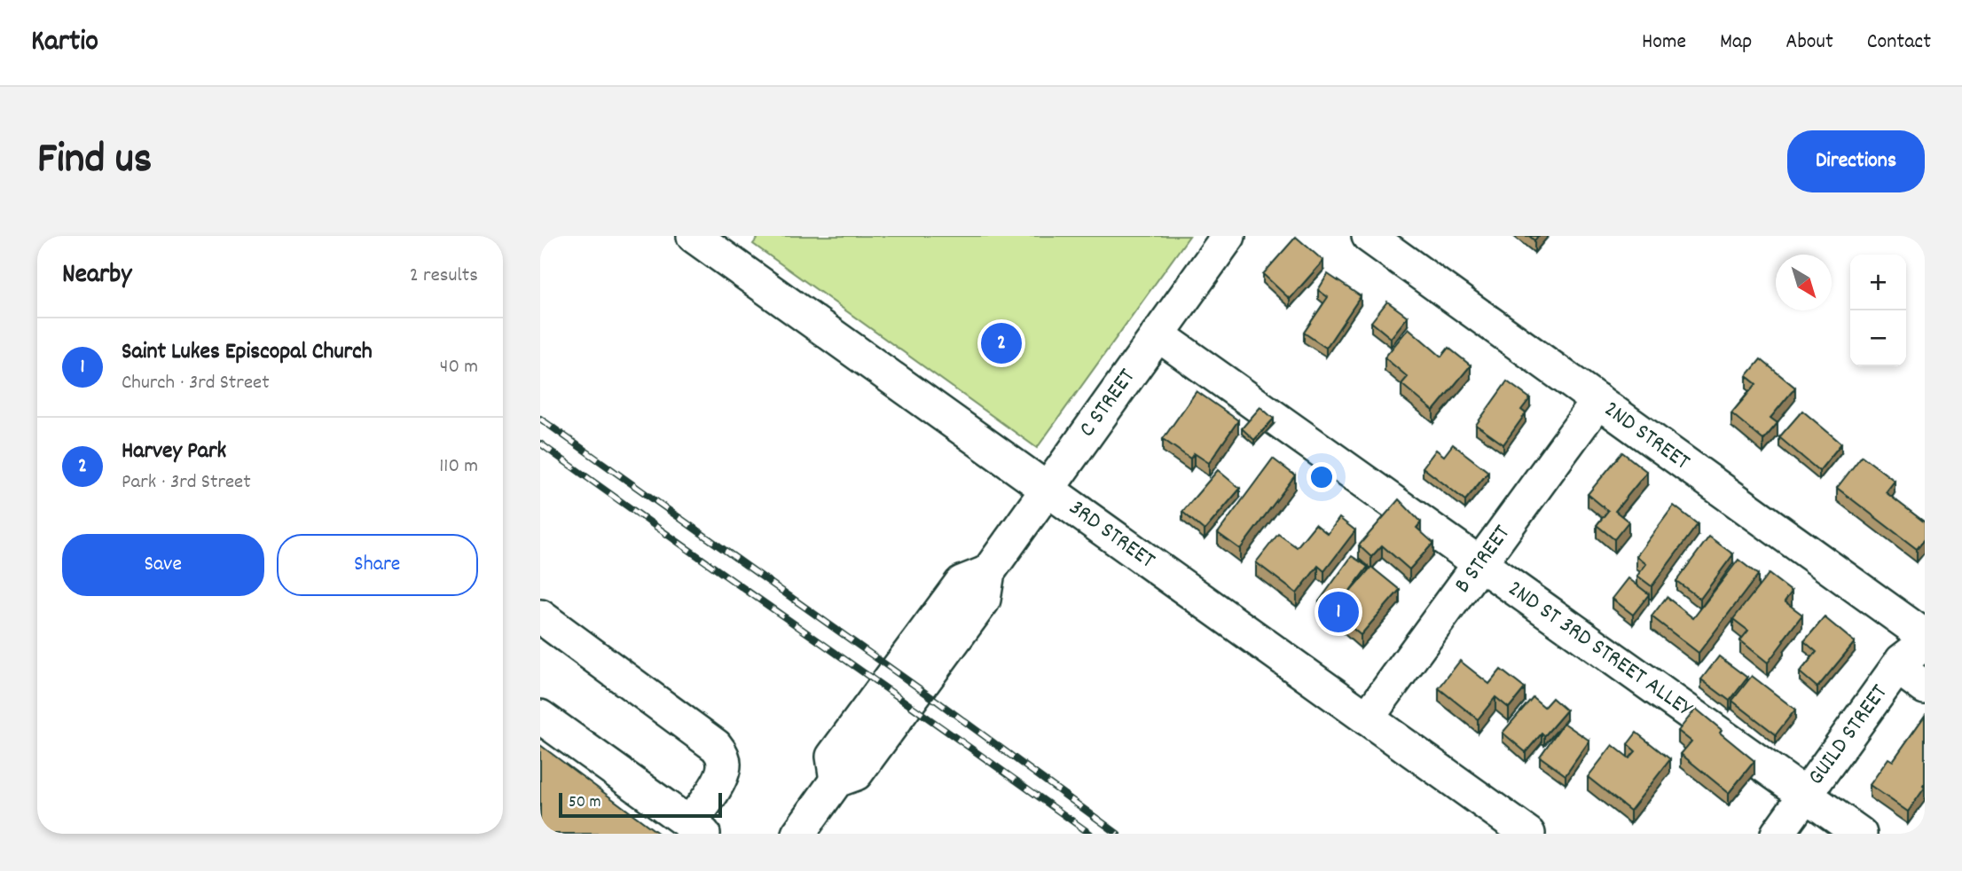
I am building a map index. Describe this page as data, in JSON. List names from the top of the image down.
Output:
{
  "streets": {
    "street": [
      "C STREET",
      "2ND STREET",
      "3RD STREET",
      "B STREET",
      "2ND ST 3RD STREET ALLEY",
      "GUILD STREET"
    ]
  },
  "crossings": [
    ["C STREET", "3RD STREET"],
    ["C STREET", "2ND ST 3RD STREET ALLEY"],
    ["2ND STREET", "B STREET"],
    ["3RD STREET", "B STREET"],
    ["B STREET", "2ND ST 3RD STREET ALLEY"],
    ["2ND ST 3RD STREET ALLEY", "GUILD STREET"]
  ],
  "scale_bar": "50 m",
  "north": "bottom right",
  "page": {
    "header": "Kartio",
    "nav": [
      "Home",
      "Map",
      "About",
      "Contact"
    ],
    "title": "Find us",
    "buttons": [
      "Directions",
      ["Save", "Share"]
    ],
    "heading": ["Nearby", "2 results"],
    "map_buttons": ["+", "−"],
    "list": [
      {
        "mark": "1",
        "name": "Saint Lukes Episcopal Church",
        "note": "Church · 3rd Street",
        "value": "40 m"
      },
      {
        "mark": "2",
        "name": "Harvey Park",
        "note": "Park · 3rd Street",
        "value": "110 m"
      }
    ],
    "pins": ["2", "1"],
    "scale": "50 m"
  }
}
